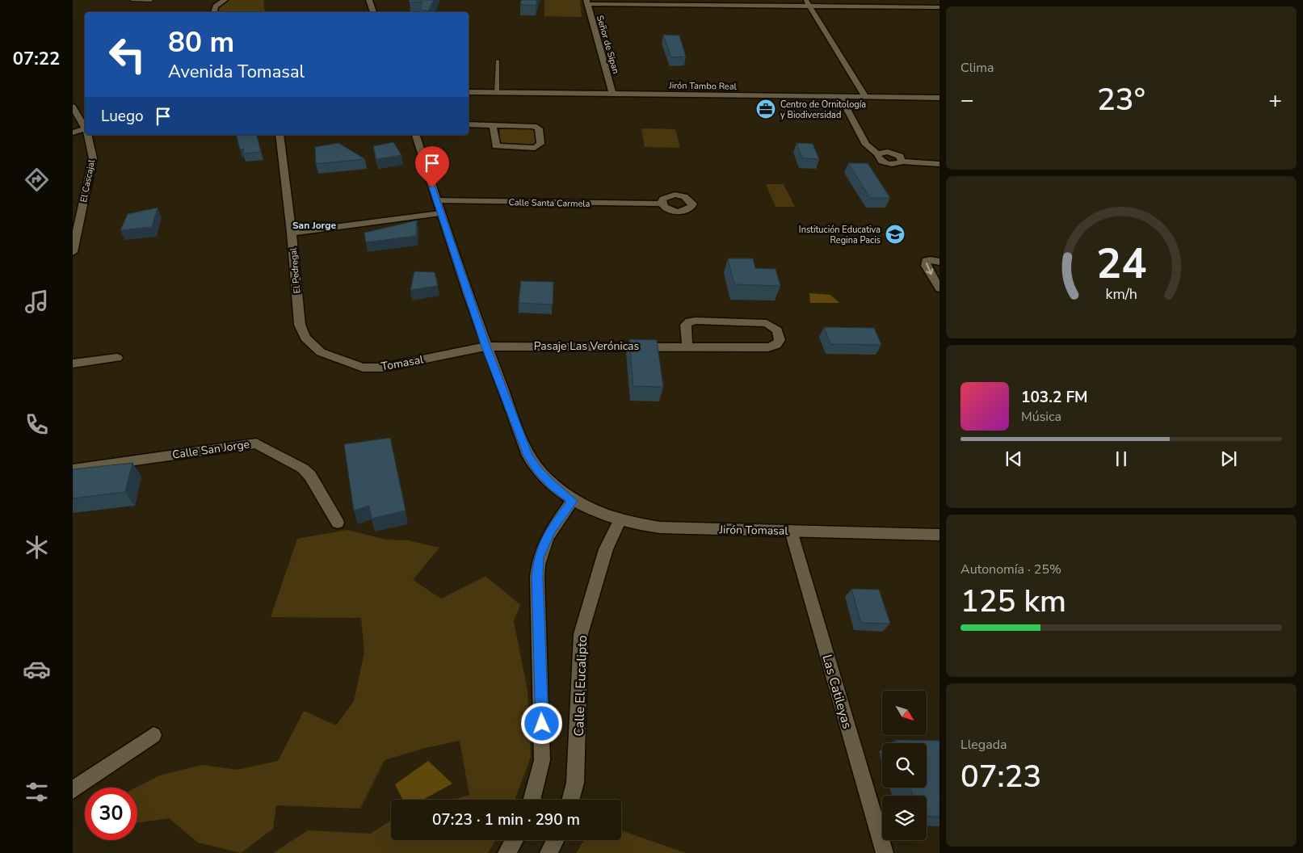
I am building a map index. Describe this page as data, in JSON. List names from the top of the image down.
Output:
{
  "streets": {
    "street": [
      "Señor de Sipan",
      "Jirón Tambo Real",
      "El Cascajal",
      "Calle Santa Carmela",
      "El Pedregal",
      "Pasaje Las Verónicas",
      "Tomasal",
      "Calle San Jorge",
      "Jirón Tomasal",
      "Calle El Eucalipto",
      "Las Catileyas"
    ]
  },
  "crossings": [
    ["Señor de Sipan", "Jirón Tambo Real"],
    ["Calle Santa Carmela", "Jirón Tomasal"],
    ["El Pedregal", "Tomasal"],
    ["Pasaje Las Verónicas", "Tomasal"],
    ["Pasaje Las Verónicas", "Jirón Tomasal"],
    ["Tomasal", "Jirón Tomasal"],
    ["Jirón Tomasal", "Calle El Eucalipto"],
    ["Jirón Tomasal", "Las Catileyas"]
  ],
  "districts": ["San Jorge"],
  "places": {
    "office": ["Centro de Ornitología y Biodiversidad"],
    "school or university": ["Institución Educativa Regina Pacis"]
  },
  "north": "bottom right",
  "page": {
    "tabs": "07:22",
    "tile": [
      "Clima",
      ["Autonomía · 25%", "125 km"],
      ["Llegada", "07:23"]
    ],
    "turn": ["80 m", "Avenida Tomasal"],
    "heat": ["−", "23°", "+"],
    "then": "Luego",
    "song": ["103.2 FM", "Música"],
    "limit": "30",
    "trip": "07:23 · 1 min · 290 m",
    "gauge": ["24", "km/h"]
  }
}
